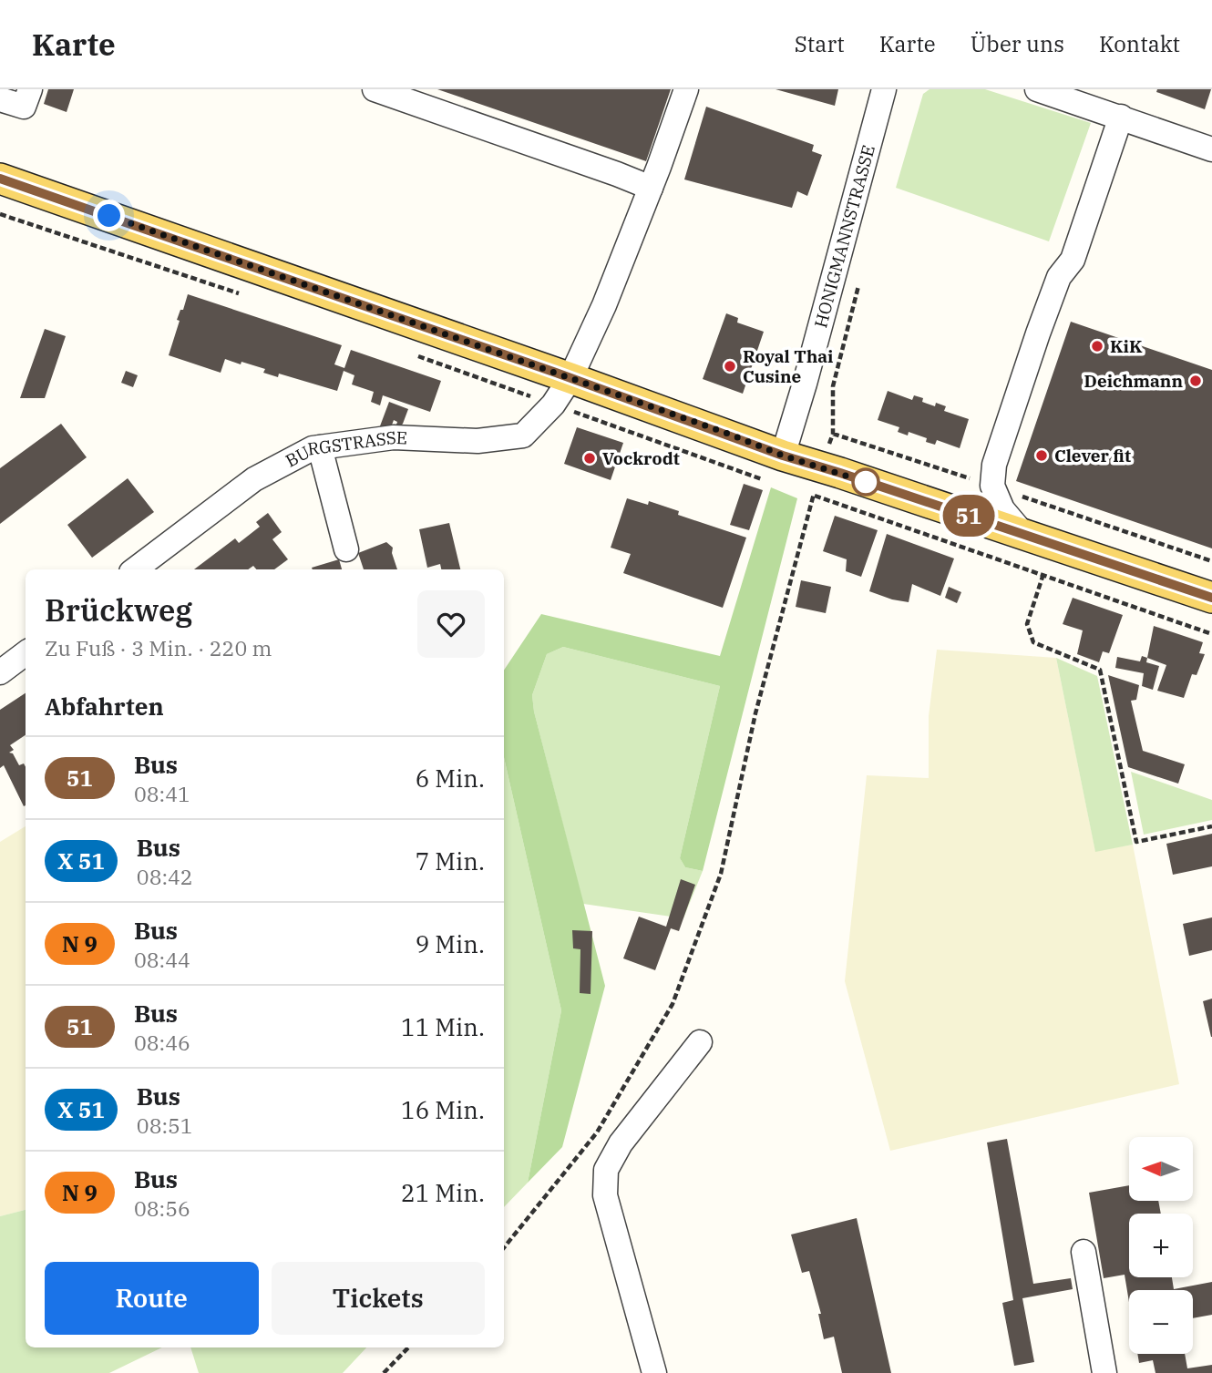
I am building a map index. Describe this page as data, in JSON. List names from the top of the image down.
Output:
{
  "streets": {
    "street": ["HONIGMANNSTRASSE", "BURGSTRASSE"]
  },
  "places": [
    "KiK",
    "Royal Thai Cusine",
    "Deichmann",
    "Clever fit",
    "Vockrodt"
  ],
  "lines": ["bus line 51"],
  "north": "left",
  "page": {
    "header": "Karte",
    "nav": [
      "Start",
      "Karte",
      "Über uns",
      "Kontakt"
    ],
    "on_map": "51",
    "heading": [
      ["Brückweg", "Zu Fuß · 3 Min. · 220 m"],
      "Abfahrten"
    ],
    "list": [
      {
        "mark": "51",
        "name": "Bus",
        "note": "08:41",
        "value": "6 Min."
      },
      {
        "mark": "X 51",
        "name": "Bus",
        "note": "08:42",
        "value": "7 Min."
      },
      {
        "mark": "N 9",
        "name": "Bus",
        "note": "08:44",
        "value": "9 Min."
      },
      {
        "mark": "51",
        "name": "Bus",
        "note": "08:46",
        "value": "11 Min."
      },
      {
        "mark": "X 51",
        "name": "Bus",
        "note": "08:51",
        "value": "16 Min."
      },
      {
        "mark": "N 9",
        "name": "Bus",
        "note": "08:56",
        "value": "21 Min."
      }
    ],
    "map_buttons": ["+", "−"],
    "buttons": ["Route", "Tickets"]
  }
}
